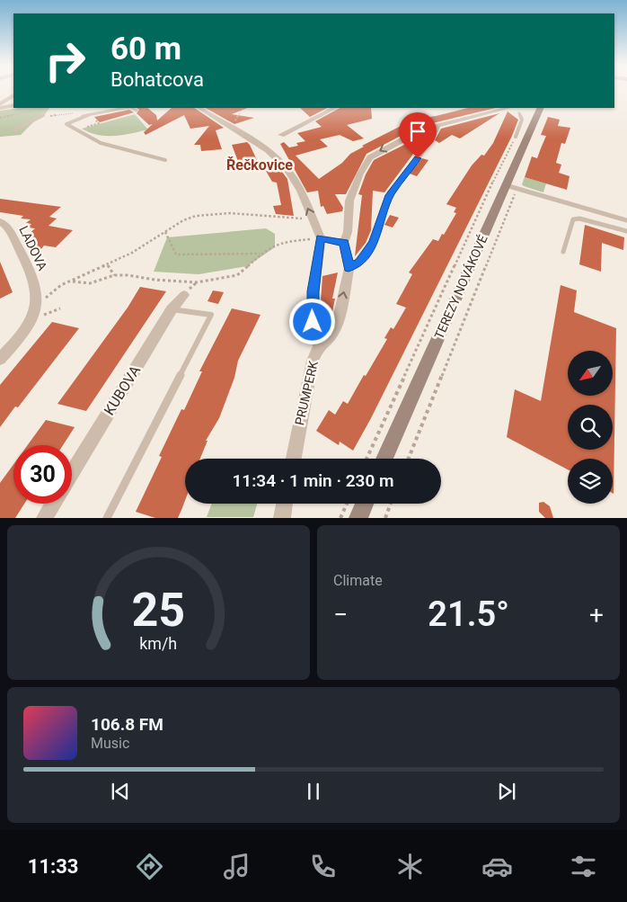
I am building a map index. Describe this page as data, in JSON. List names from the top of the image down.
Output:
{
  "streets": {
    "street": [
      "LADOVA",
      "TEREZY NOVÁKOVÉ",
      "KUBOVA",
      "PRUMPERK"
    ]
  },
  "districts": ["Řečkovice"],
  "north": "bottom left",
  "page": {
    "turn": ["60 m", "Bohatcova"],
    "limit": "30",
    "trip": "11:34 · 1 min · 230 m",
    "tile": "Climate",
    "heat": ["−", "21.5°", "+"],
    "song": ["106.8 FM", "Music"],
    "tabs": "11:33",
    "gauge": ["25", "km/h"]
  }
}
